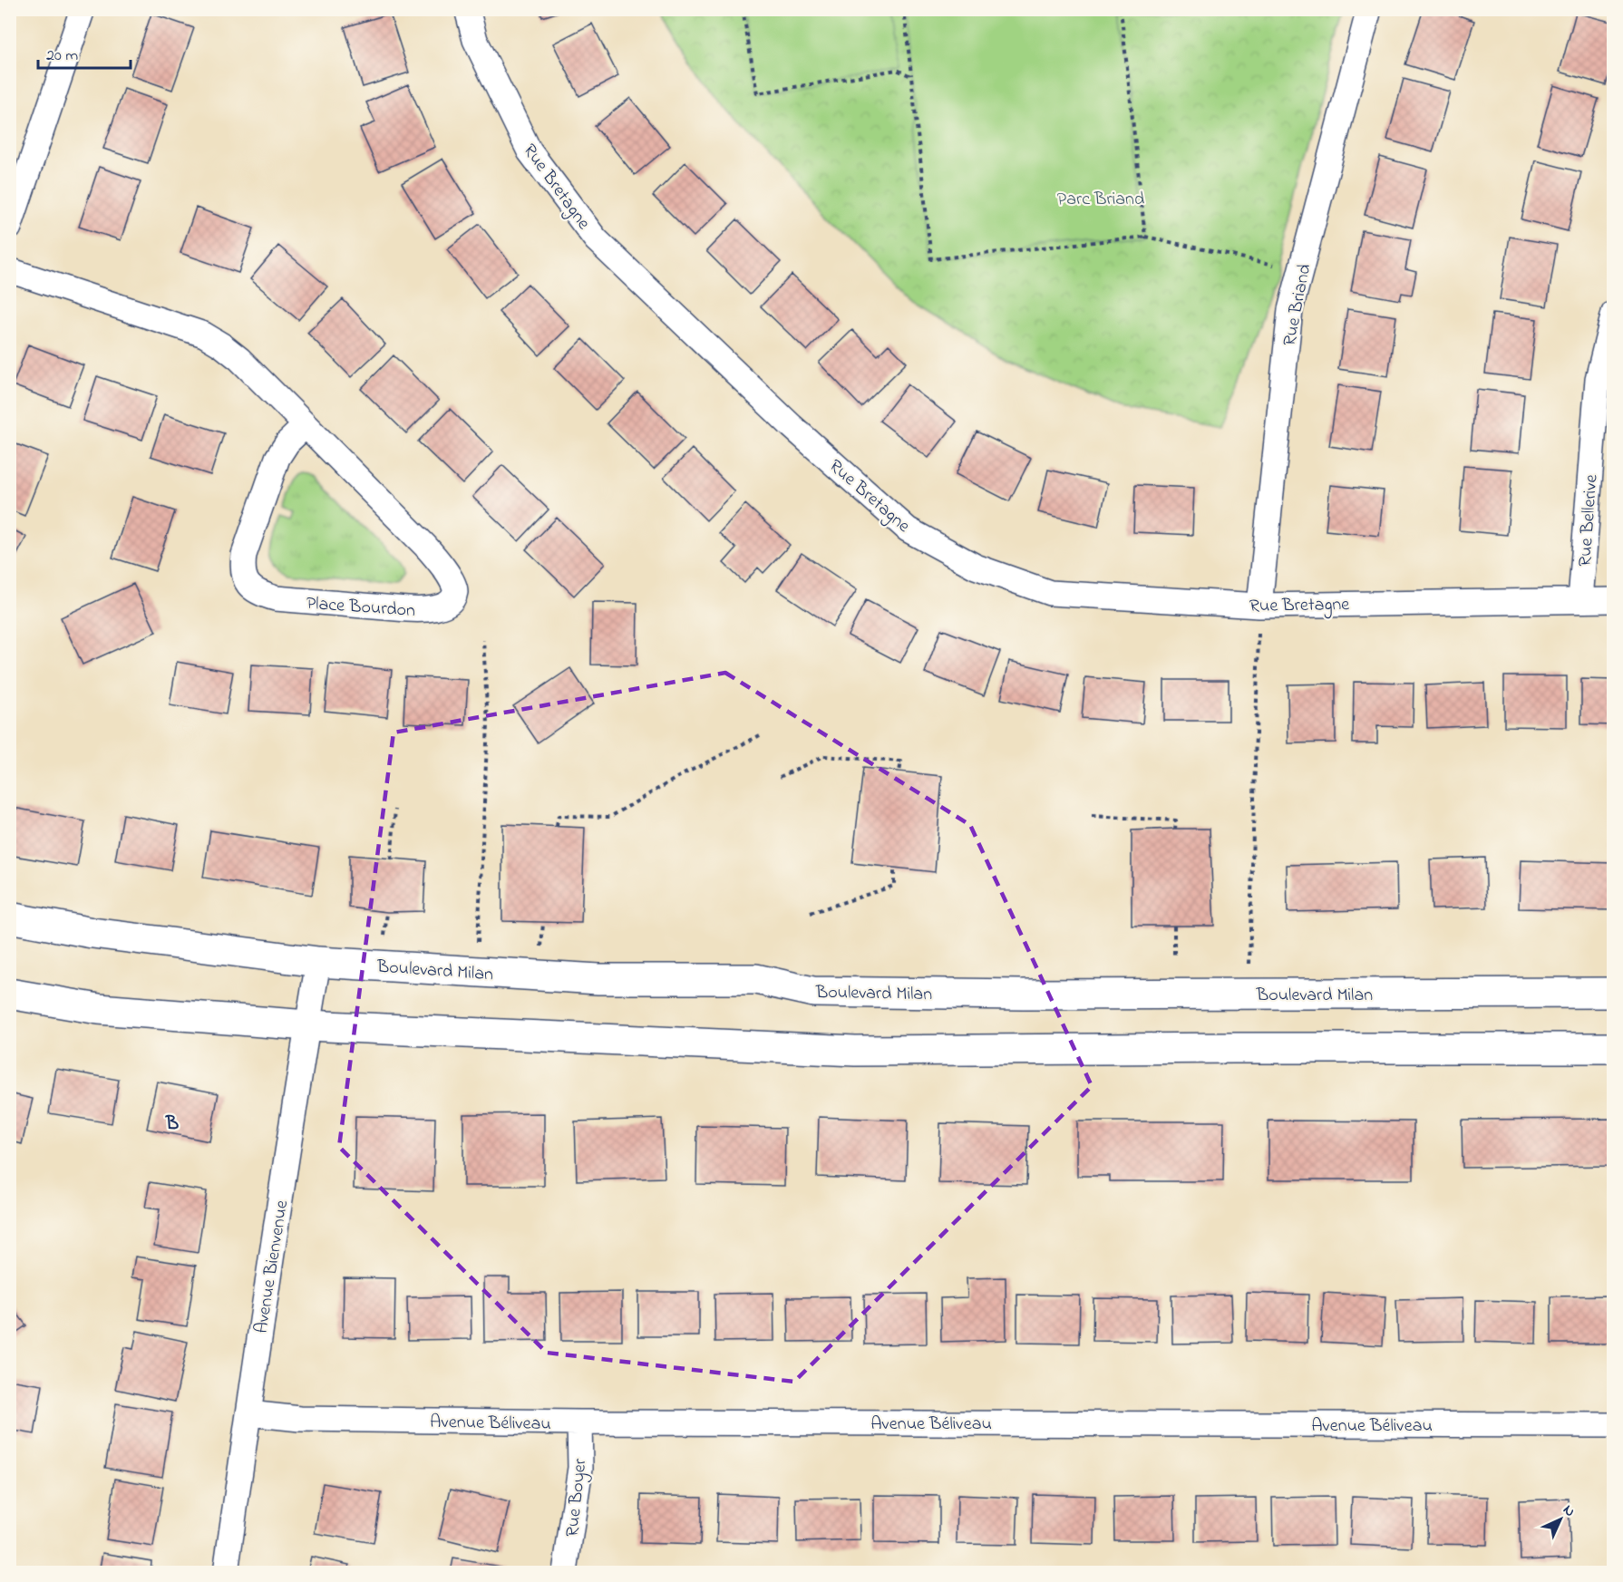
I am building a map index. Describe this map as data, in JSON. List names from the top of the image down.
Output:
{
  "streets": {
    "main road": ["Boulevard Milan"],
    "street": [
      "Rue Bretagne",
      "Rue Briand",
      "Rue Bellerive",
      "Place Bourdon",
      "Avenue Bienvenue",
      "Avenue Béliveau",
      "Rue Boyer"
    ]
  },
  "crossings": [
    ["Rue Bretagne", "Rue Briand"],
    ["Rue Bretagne", "Rue Bellerive"],
    ["Boulevard Milan", "Avenue Bienvenue"],
    ["Avenue Bienvenue", "Avenue Béliveau"],
    ["Avenue Béliveau", "Rue Boyer"]
  ],
  "districts": ["B"],
  "parks": ["Parc Briand"],
  "scale_bar": "20 m",
  "north": "top right"
}
